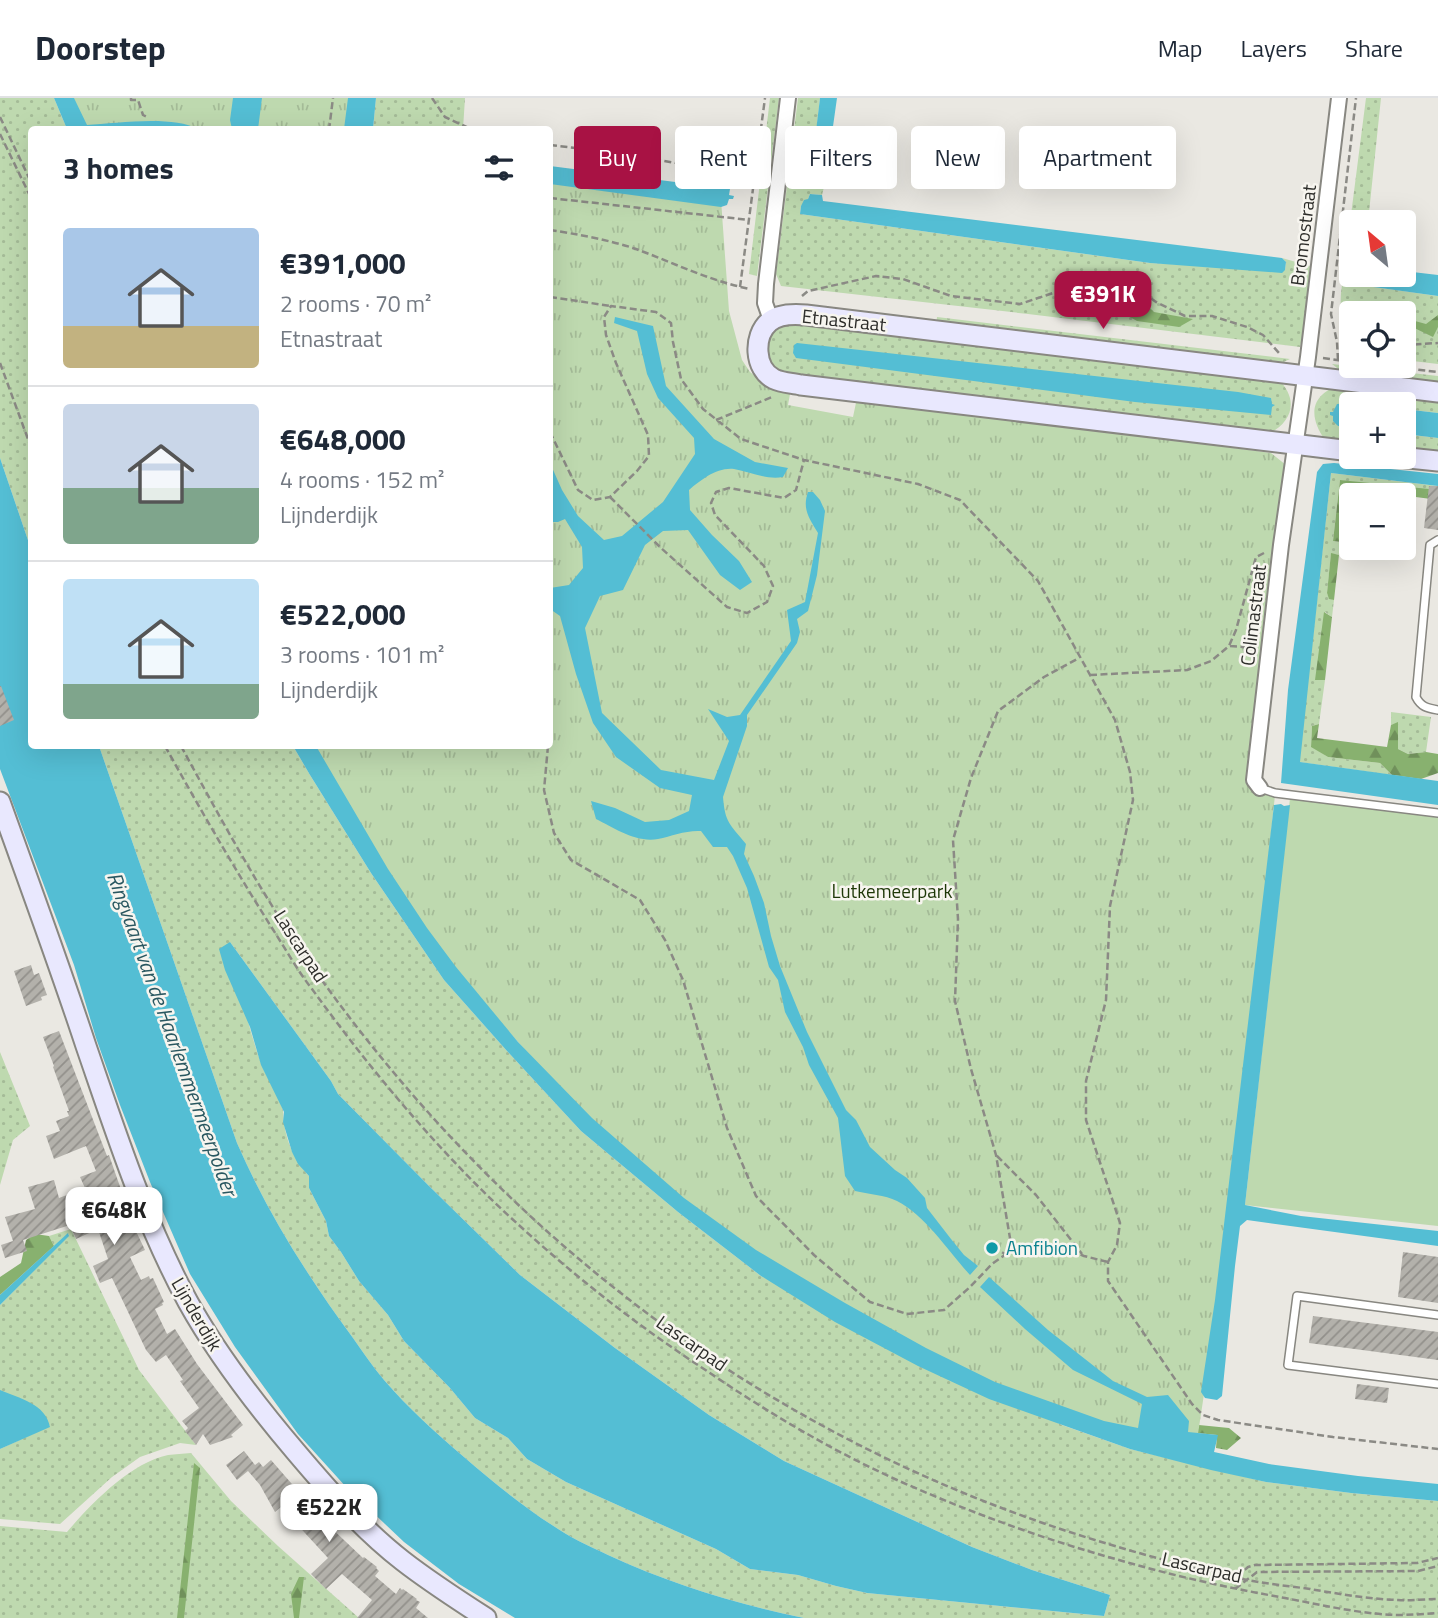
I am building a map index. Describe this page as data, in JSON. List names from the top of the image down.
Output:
{
  "streets": {
    "street": [
      "Bromostraat",
      "Etnastraat",
      "Colimastraat",
      "Lijnderdijk"
    ],
    "path": ["Lascarpad"]
  },
  "crossings": [
    ["Bromostraat", "Etnastraat"],
    ["Bromostraat", "Colimastraat"]
  ],
  "water": ["Ringvaart van de Haarlemmermeerpolder"],
  "parks": ["Lutkemeerpark"],
  "places": ["Amfibion"],
  "north": "top left",
  "page": {
    "header": "Doorstep",
    "nav": ["Map", "Layers", "Share"],
    "chip": [
      "Buy",
      "Rent",
      "Filters",
      "New",
      "Apartment"
    ],
    "heading": "3 homes",
    "map_buttons": ["+", "−"],
    "list": [
      {
        "name": "€391,000",
        "note": "2 rooms · 70 m² · Etnastraat"
      },
      {
        "name": "€648,000",
        "note": "4 rooms · 152 m² · Lijnderdijk"
      },
      {
        "name": "€522,000",
        "note": "3 rooms · 101 m² · Lijnderdijk"
      }
    ],
    "price": ["€391K", "€648K", "€522K"]
  }
}
